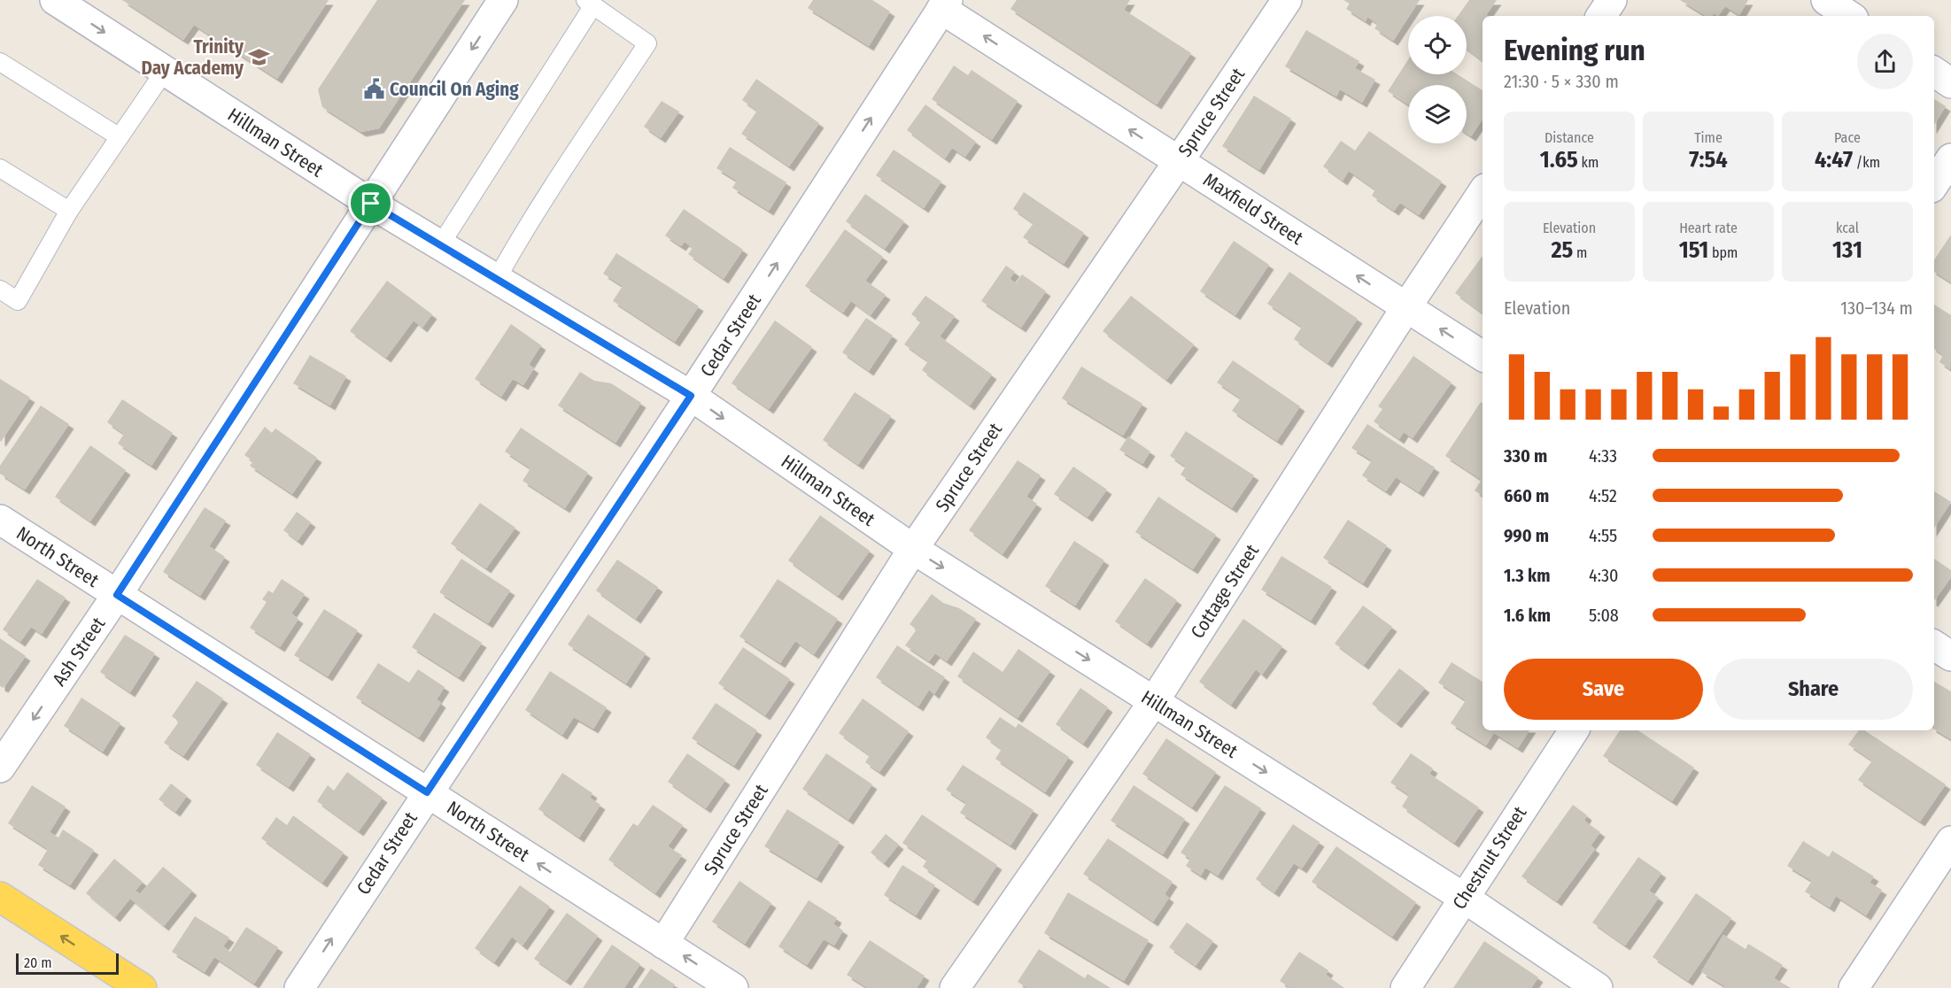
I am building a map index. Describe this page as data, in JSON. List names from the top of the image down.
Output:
{
  "streets": {
    "street": [
      "Spruce Street",
      "Hillman Street",
      "Maxfield Street",
      "Cedar Street",
      "North Street",
      "Cottage Street",
      "Ash Street",
      "Chestnut Street"
    ]
  },
  "crossings": [
    ["Spruce Street", "Hillman Street"],
    ["Spruce Street", "Maxfield Street"],
    ["Spruce Street", "North Street"],
    ["Hillman Street", "Cedar Street"],
    ["Hillman Street", "Cottage Street"],
    ["Hillman Street", "Ash Street"],
    ["Hillman Street", "Chestnut Street"],
    ["Maxfield Street", "Cedar Street"],
    ["Maxfield Street", "Cottage Street"],
    ["Cedar Street", "North Street"],
    ["North Street", "Ash Street"]
  ],
  "one_way": [
    "Hillman Street",
    "Maxfield Street",
    "Cedar Street",
    "North Street",
    "Ash Street"
  ],
  "places": {
    "school or university": ["Trinity Day Academy"],
    "public building": ["Council On Aging"]
  },
  "scale_bar": "20 m",
  "page": {
    "heading": ["Evening run", "21:30 · 5 × 330 m"],
    "stats": [
      ["Distance", "1.65 km"],
      ["Time", "7:54"],
      ["Pace", "4:47 /km"],
      ["Elevation", "25 m"],
      ["Heart rate", "151 bpm"],
      ["kcal", "131"]
    ],
    "chart": ["Elevation", "130–134 m"],
    "list": [
      {
        "name": "330 m",
        "note": "4:33"
      },
      {
        "name": "660 m",
        "note": "4:52"
      },
      {
        "name": "990 m",
        "note": "4:55"
      },
      {
        "name": "1.3 km",
        "note": "4:30"
      },
      {
        "name": "1.6 km",
        "note": "5:08"
      }
    ],
    "buttons": ["Save", "Share"],
    "scale": "20 m"
  }
}
